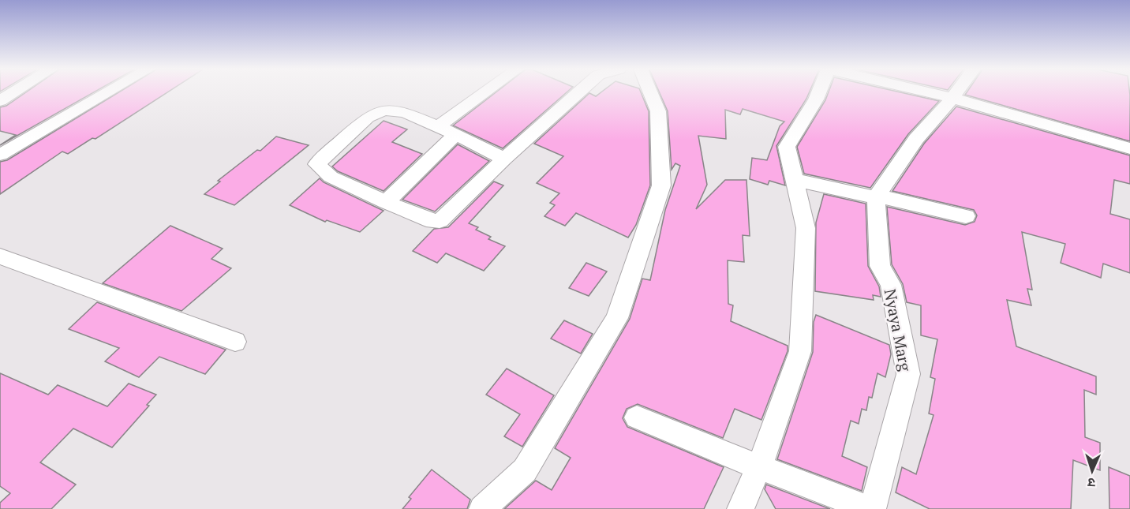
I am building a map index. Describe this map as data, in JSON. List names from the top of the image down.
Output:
{
  "streets": {
    "street": ["Nyaya Marg"]
  },
  "north": "bottom"
}
